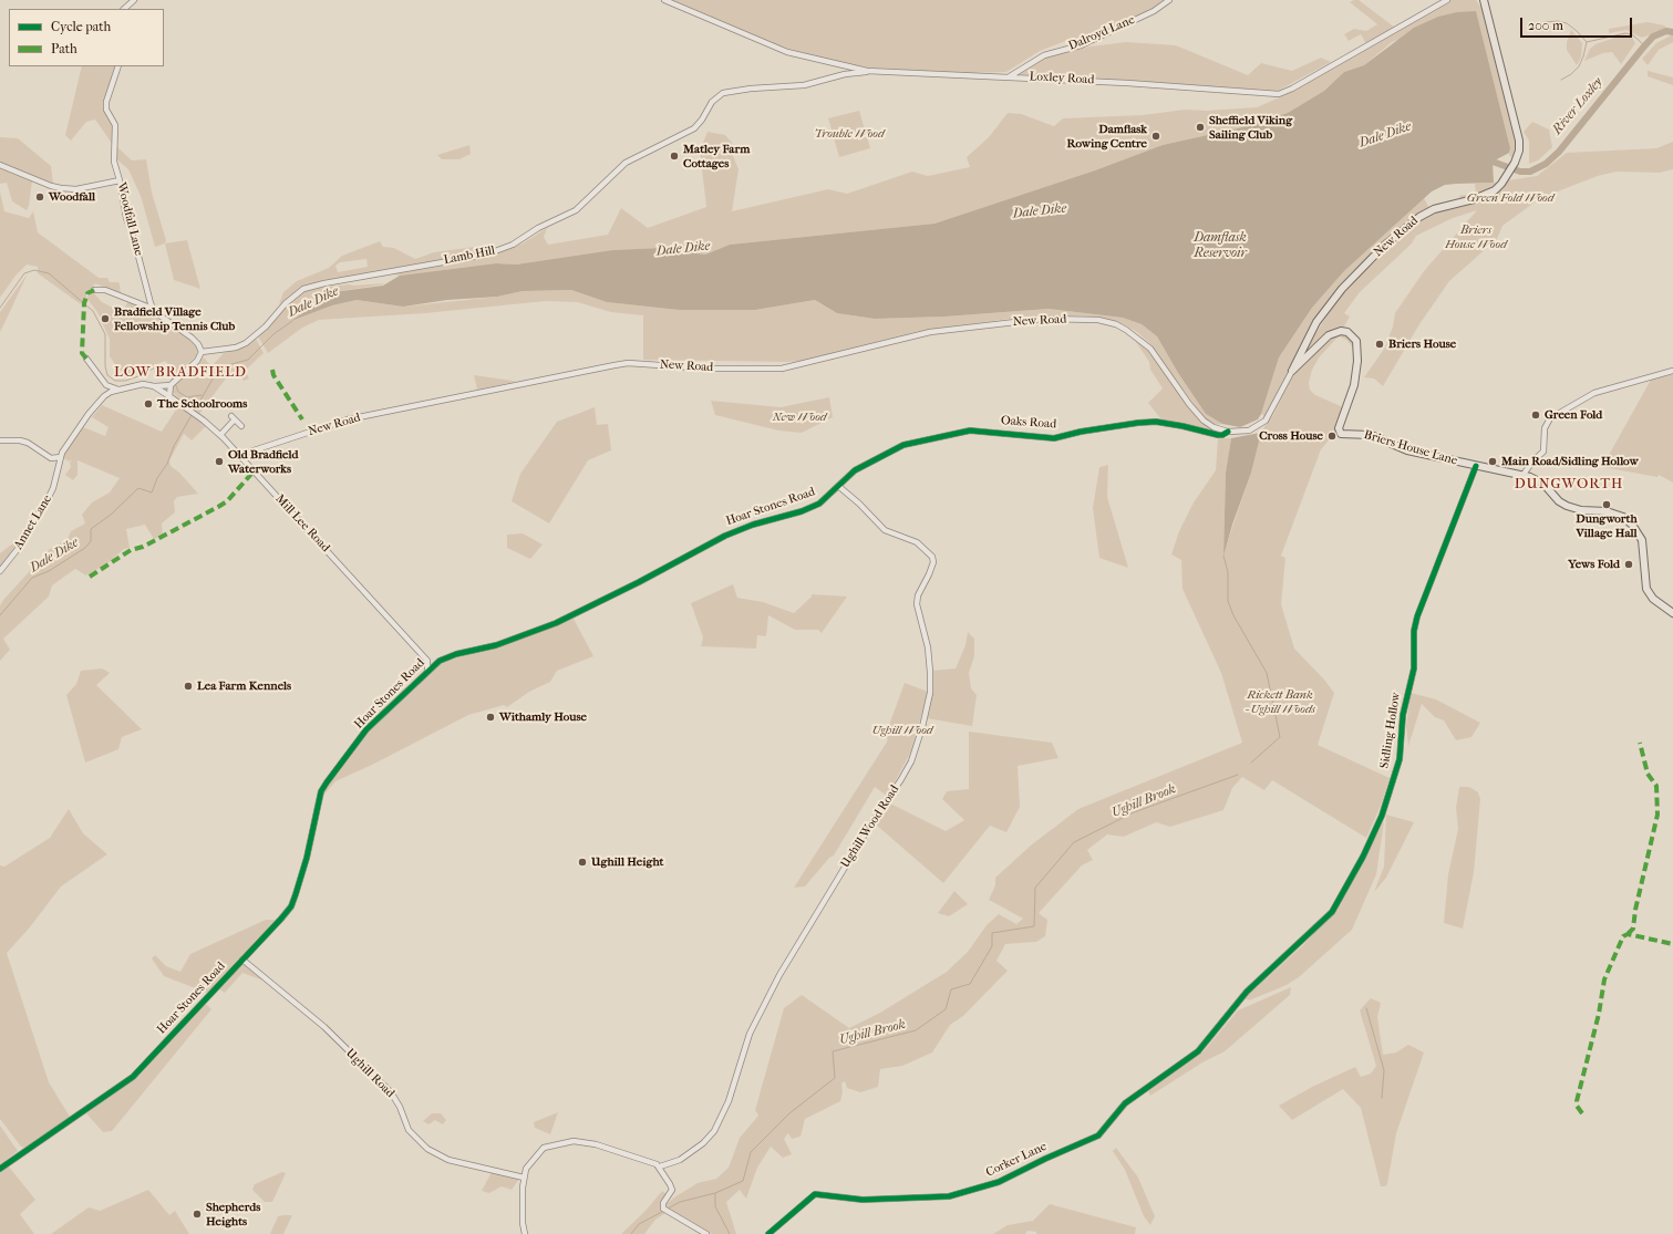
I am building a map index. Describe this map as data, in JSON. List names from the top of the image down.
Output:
{
  "streets": {
    "main road": ["New Road", "Briers House Lane"],
    "street": [
      "Dalroyd Lane",
      "Loxley Road",
      "Woodfall Lane",
      "Lamb Hill",
      "Oaks Road",
      "Hoar Stones Road",
      "Annet Lane",
      "Mill Lee Road",
      "Sidling Hollow",
      "Ughill Wood Road",
      "Ughill Road",
      "Corker Lane"
    ]
  },
  "crossings": [
    ["Dalroyd Lane", "Loxley Road"],
    ["Loxley Road", "Lamb Hill"],
    ["New Road", "Oaks Road"],
    ["New Road", "Briers House Lane"],
    ["New Road", "Mill Lee Road"],
    ["Oaks Road", "Hoar Stones Road"],
    ["Oaks Road", "Ughill Wood Road"],
    ["Briers House Lane", "Sidling Hollow"],
    ["Hoar Stones Road", "Ughill Wood Road"],
    ["Hoar Stones Road", "Ughill Road"],
    ["Sidling Hollow", "Corker Lane"]
  ],
  "districts": ["LOW BRADFIELD", "DUNGWORTH"],
  "water": [
    "River Loxley",
    "Dale Dike",
    "Damflask Reservoir",
    "Ughill Brook"
  ],
  "parks": [
    "Trouble Wood",
    "Green Fold Wood",
    "Briers House Wood",
    "New Wood",
    "Rickett Bank - Ughill Woods",
    "Ughill Wood"
  ],
  "places": [
    "Sheffield Viking Sailing Club",
    "Damflask Rowing Centre",
    "Matley Farm Cottages",
    "Woodfall",
    "Bradfield Village Fellowship Tennis Club",
    "Briers House",
    "The Schoolrooms",
    "Green Fold",
    "Cross House",
    "Old Bradfield Waterworks",
    "Main Road/Sidling Hollow",
    "Dungworth Village Hall",
    "Yews Fold",
    "Lea Farm Kennels",
    "Withamly House",
    "Ughill Height",
    "Shepherds Heights"
  ],
  "legend": ["Cycle path", "Path"],
  "scale_bar": "200 m"
}
